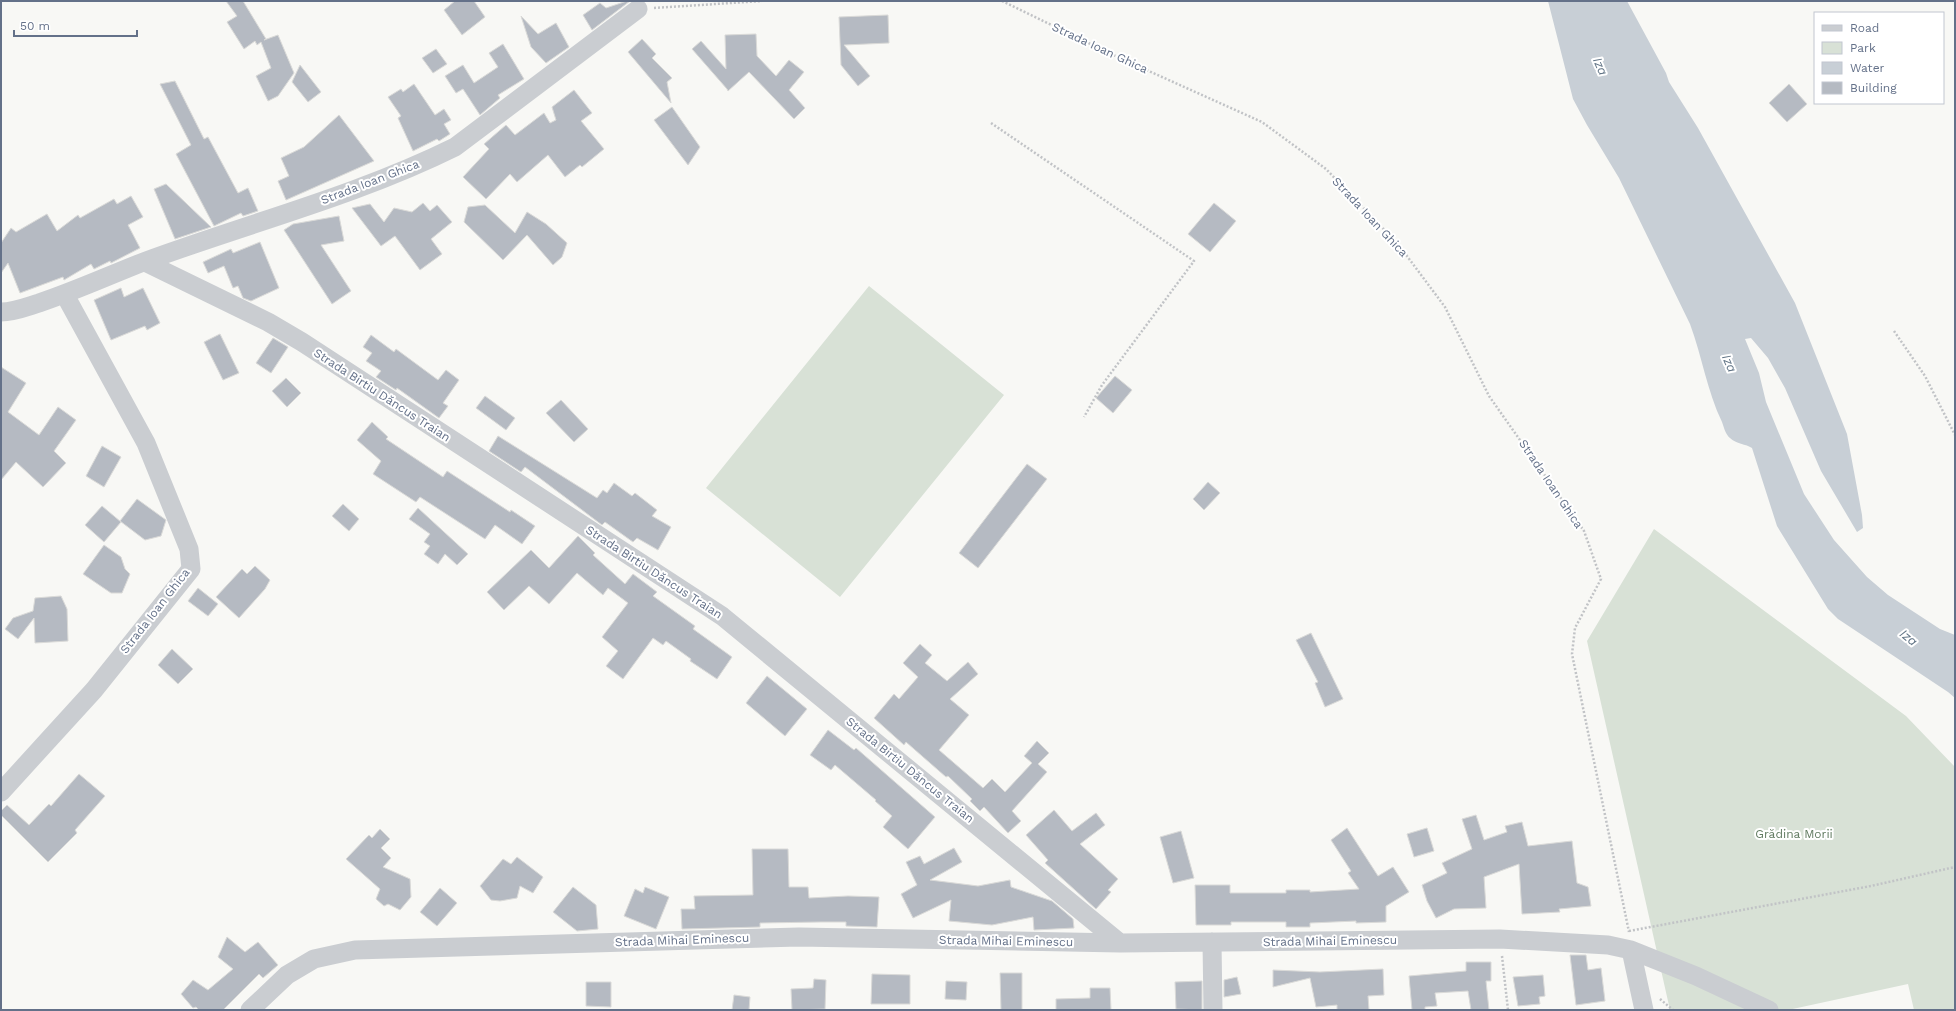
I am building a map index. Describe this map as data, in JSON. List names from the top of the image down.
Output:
{
  "streets": {
    "street": ["Strada Ioan Ghica", "Strada Birtiu Dăncus Traian", "Strada Mihai Eminescu"]
  },
  "crossings": [
    ["Strada Ioan Ghica", "Strada Birtiu Dăncus Traian"],
    ["Strada Birtiu Dăncus Traian", "Strada Mihai Eminescu"]
  ],
  "water": ["Iza"],
  "parks": ["Grădina Morii"],
  "legend": [
    "Road",
    "Park",
    "Water",
    "Building"
  ],
  "scale_bar": "50 m"
}
